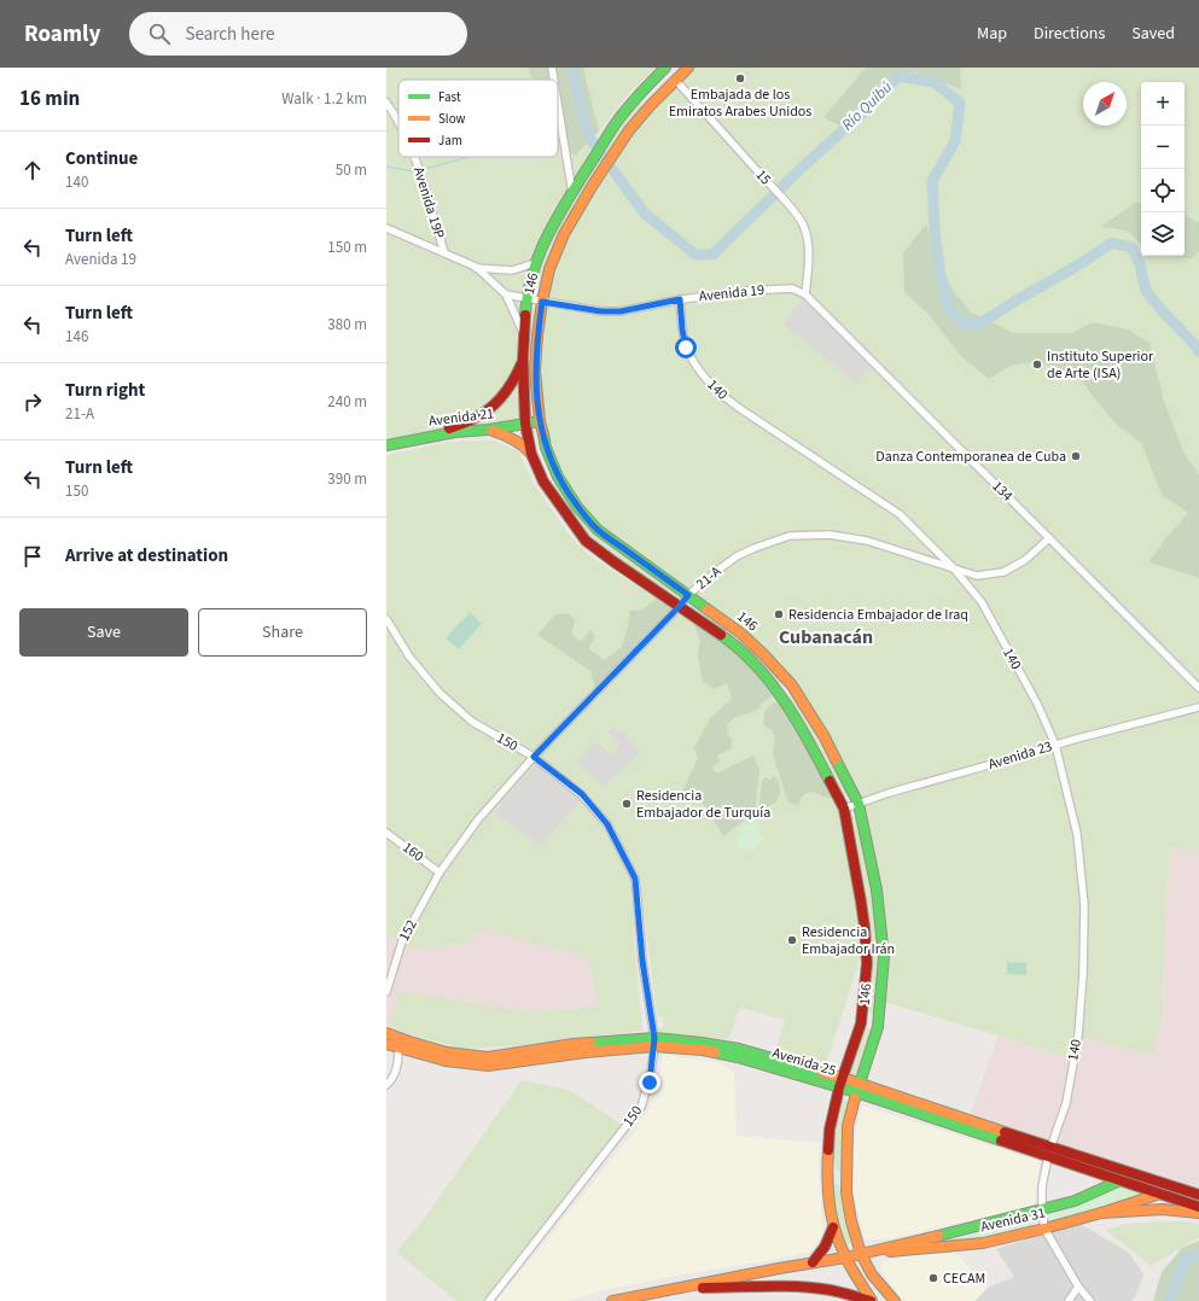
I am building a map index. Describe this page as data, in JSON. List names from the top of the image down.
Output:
{
  "streets": {
    "main road": [
      "146",
      "Avenida 21",
      "Avenida 25",
      "Avenida 31"
    ],
    "street": [
      "15",
      "Avenida 19P",
      "Avenida 19",
      "140",
      "134",
      "21-A",
      "150",
      "Avenida 23",
      "160",
      "152"
    ]
  },
  "crossings": [
    ["15", "146"],
    ["15", "Avenida 19"],
    ["15", "134"],
    ["146", "Avenida 19"],
    ["146", "Avenida 21"],
    ["146", "21-A"],
    ["146", "Avenida 23"],
    ["146", "Avenida 25"],
    ["146", "Avenida 31"],
    ["Avenida 19", "140"],
    ["Avenida 19", "134"],
    ["140", "21-A"],
    ["140", "Avenida 23"],
    ["140", "Avenida 25"],
    ["140", "Avenida 31"],
    ["134", "21-A"],
    ["21-A", "150"],
    ["21-A", "160"],
    ["21-A", "152"],
    ["150", "Avenida 25"],
    ["160", "152"],
    ["Avenida 25", "Avenida 31"]
  ],
  "districts": ["Cubanacán"],
  "water": ["Río Quibú"],
  "places": [
    "Embajada de los Emiratos Arabes Unidos",
    "Instituto Superior de Arte (ISA)",
    "Danza Contemporanea de Cuba",
    "Residencia Embajador de Iraq",
    "Residencia Embajador de Turquía",
    "Residencia Embajador Irán",
    "CECAM"
  ],
  "legend": ["Fast", "Slow", "Jam"],
  "north": "top right",
  "page": {
    "header": "Roamly",
    "search": "Search here",
    "nav": ["Map", "Directions", "Saved"],
    "heading": ["16 min", "Walk · 1.2 km"],
    "map_buttons": ["+", "−"],
    "list": [
      ["Continue", "140", "50 m"],
      ["Turn left", "Avenida 19", "150 m"],
      ["Turn left", "146", "380 m"],
      ["Turn right", "21-A", "240 m"],
      ["Turn left", "150", "390 m"],
      "Arrive at destination"
    ],
    "buttons": ["Save", "Share"]
  }
}
